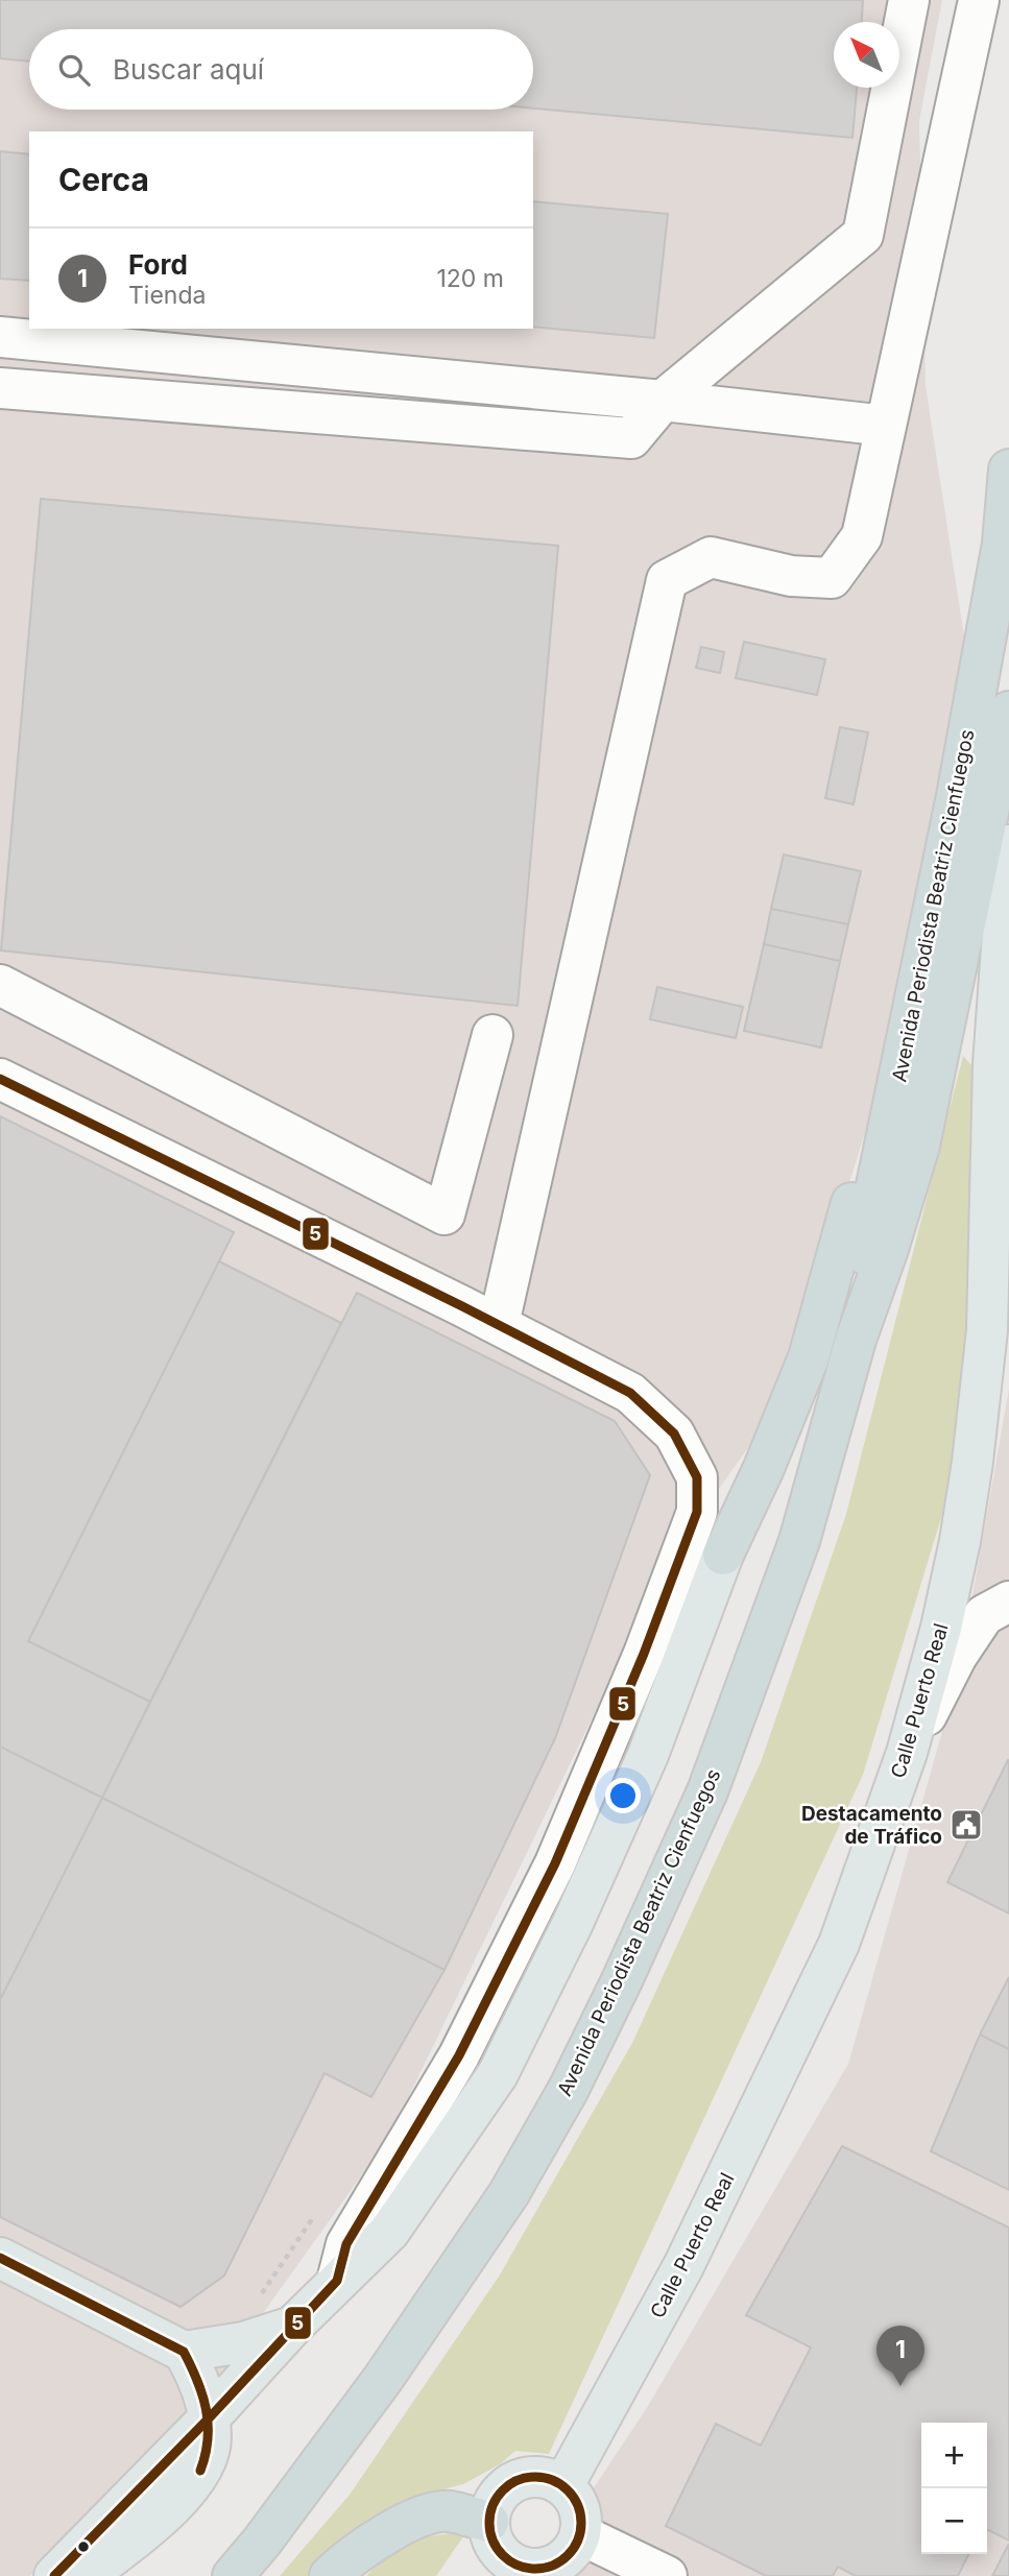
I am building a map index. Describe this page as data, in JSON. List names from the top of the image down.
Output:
{
  "streets": {
    "highway": ["Avenida Periodista Beatriz Cienfuegos"],
    "main road": ["Calle Puerto Real"]
  },
  "places": {
    "public building": ["Destacamento de Tráfico"]
  },
  "lines": ["transit line 5"],
  "north": "top left",
  "page": {
    "search": "Buscar aquí",
    "heading": "Cerca",
    "list": [
      {
        "mark": "1",
        "name": "Ford",
        "note": "Tienda",
        "value": "120 m"
      }
    ],
    "pins": "1",
    "map_buttons": ["+", "−"]
  }
}
